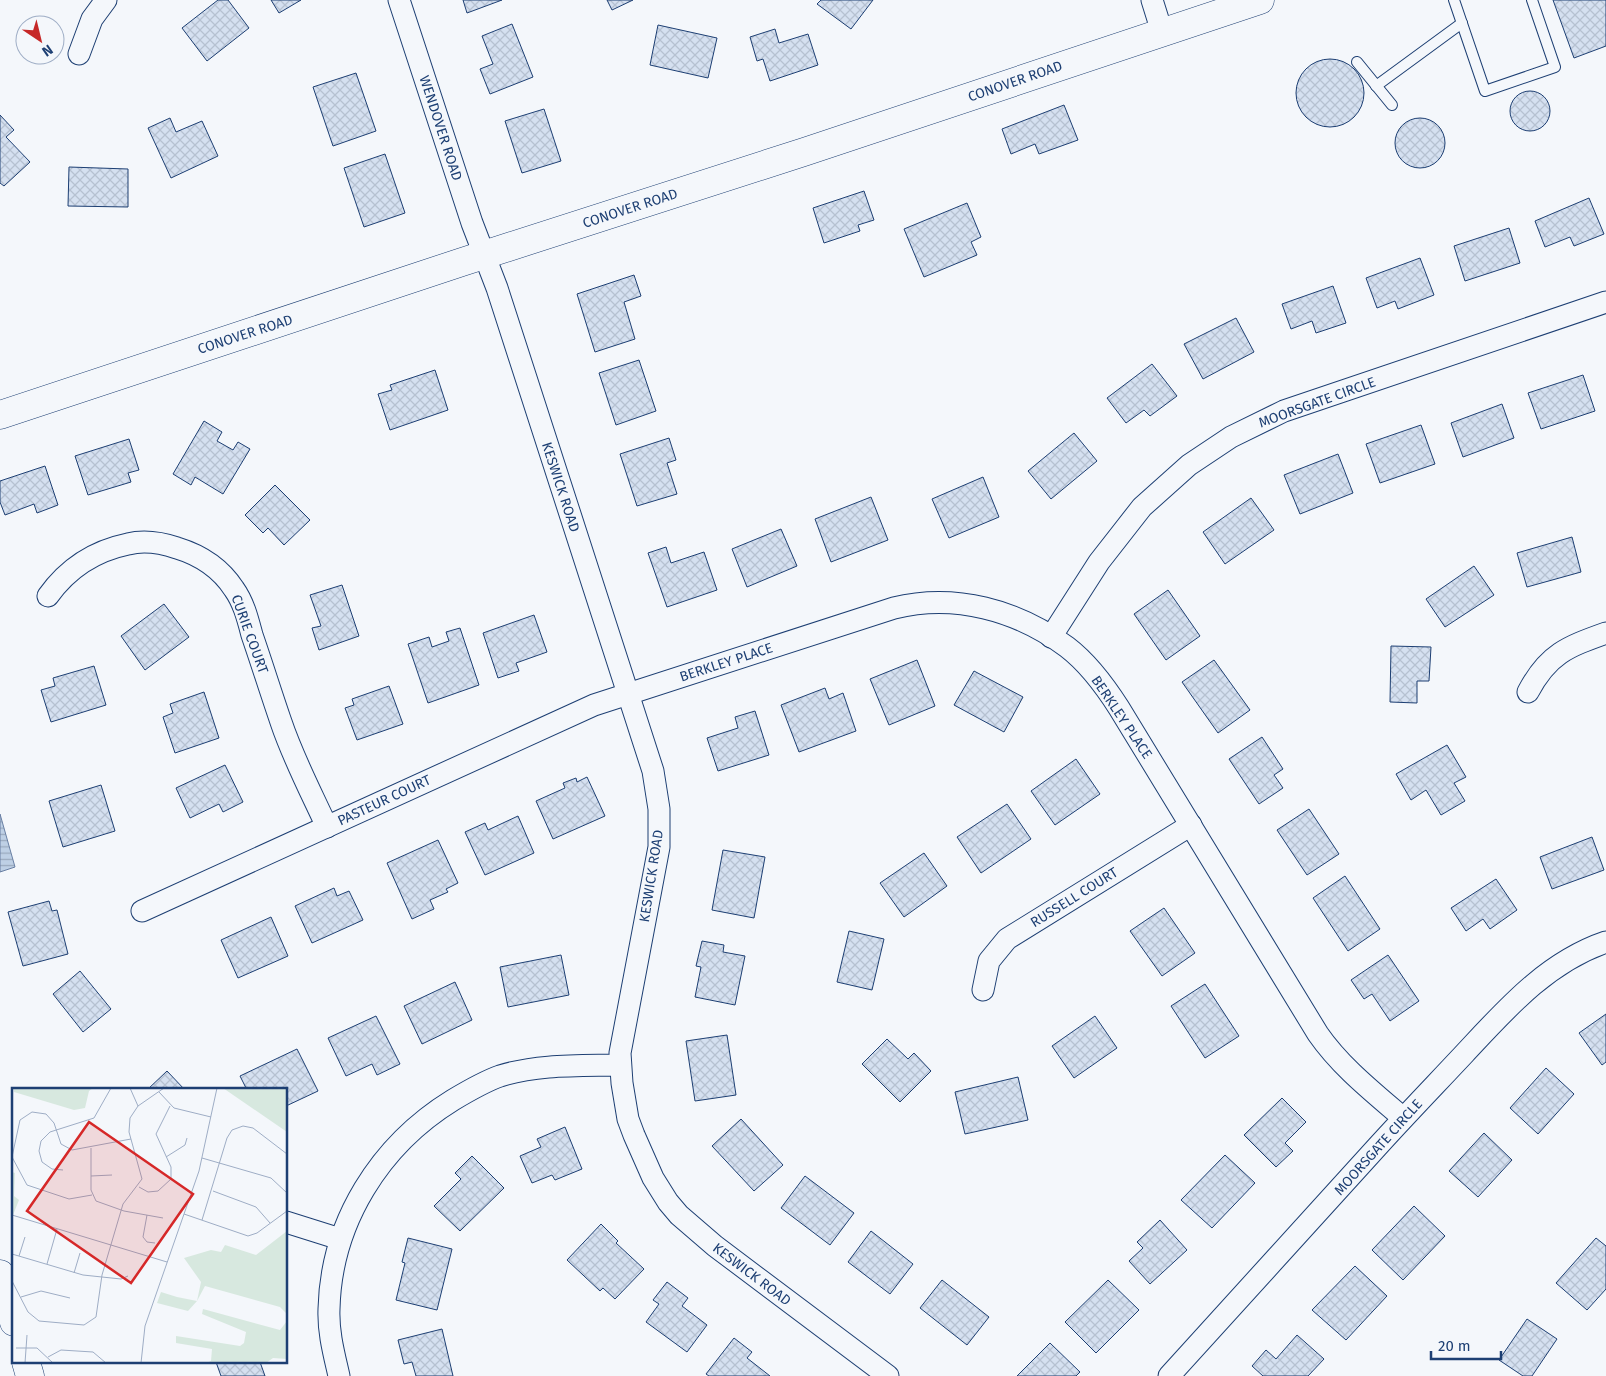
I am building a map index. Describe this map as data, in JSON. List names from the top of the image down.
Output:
{
  "streets": {
    "street": [
      "CONOVER ROAD",
      "WENDOVER ROAD",
      "MOORSGATE CIRCLE",
      "KESWICK ROAD",
      "CURIE COURT",
      "BERKLEY PLACE",
      "PASTEUR COURT",
      "RUSSELL COURT"
    ]
  },
  "crossings": [
    ["CONOVER ROAD", "WENDOVER ROAD"],
    ["CONOVER ROAD", "KESWICK ROAD"],
    ["WENDOVER ROAD", "KESWICK ROAD"],
    ["MOORSGATE CIRCLE", "BERKLEY PLACE"],
    ["KESWICK ROAD", "BERKLEY PLACE"],
    ["KESWICK ROAD", "PASTEUR COURT"],
    ["CURIE COURT", "PASTEUR COURT"],
    ["BERKLEY PLACE", "PASTEUR COURT"],
    ["BERKLEY PLACE", "RUSSELL COURT"]
  ],
  "scale_bar": "20 m",
  "north": "bottom right"
}
